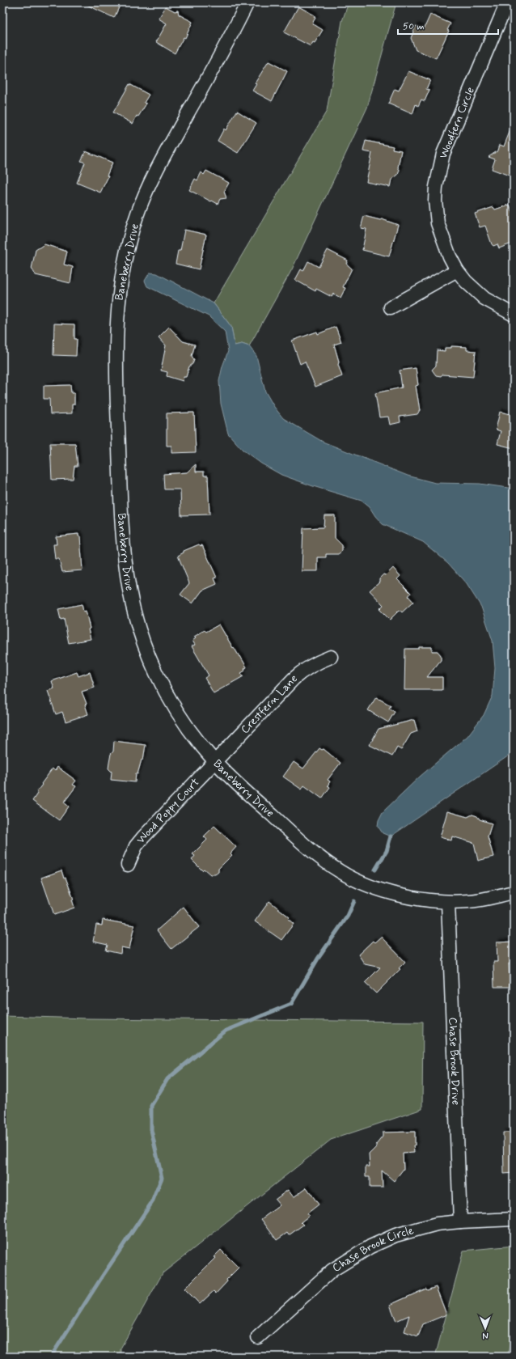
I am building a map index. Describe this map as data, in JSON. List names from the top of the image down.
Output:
{
  "streets": {
    "street": [
      "Woodfern Circle",
      "Baneberry Drive",
      "Crestfern Lane",
      "Wood Poppy Court",
      "Chase Brook Drive",
      "Chase Brook Circle"
    ]
  },
  "crossings": [
    ["Baneberry Drive", "Crestfern Lane"],
    ["Baneberry Drive", "Wood Poppy Court"],
    ["Baneberry Drive", "Chase Brook Drive"],
    ["Crestfern Lane", "Wood Poppy Court"],
    ["Chase Brook Drive", "Chase Brook Circle"]
  ],
  "scale_bar": "50 m",
  "north": "bottom"
}
